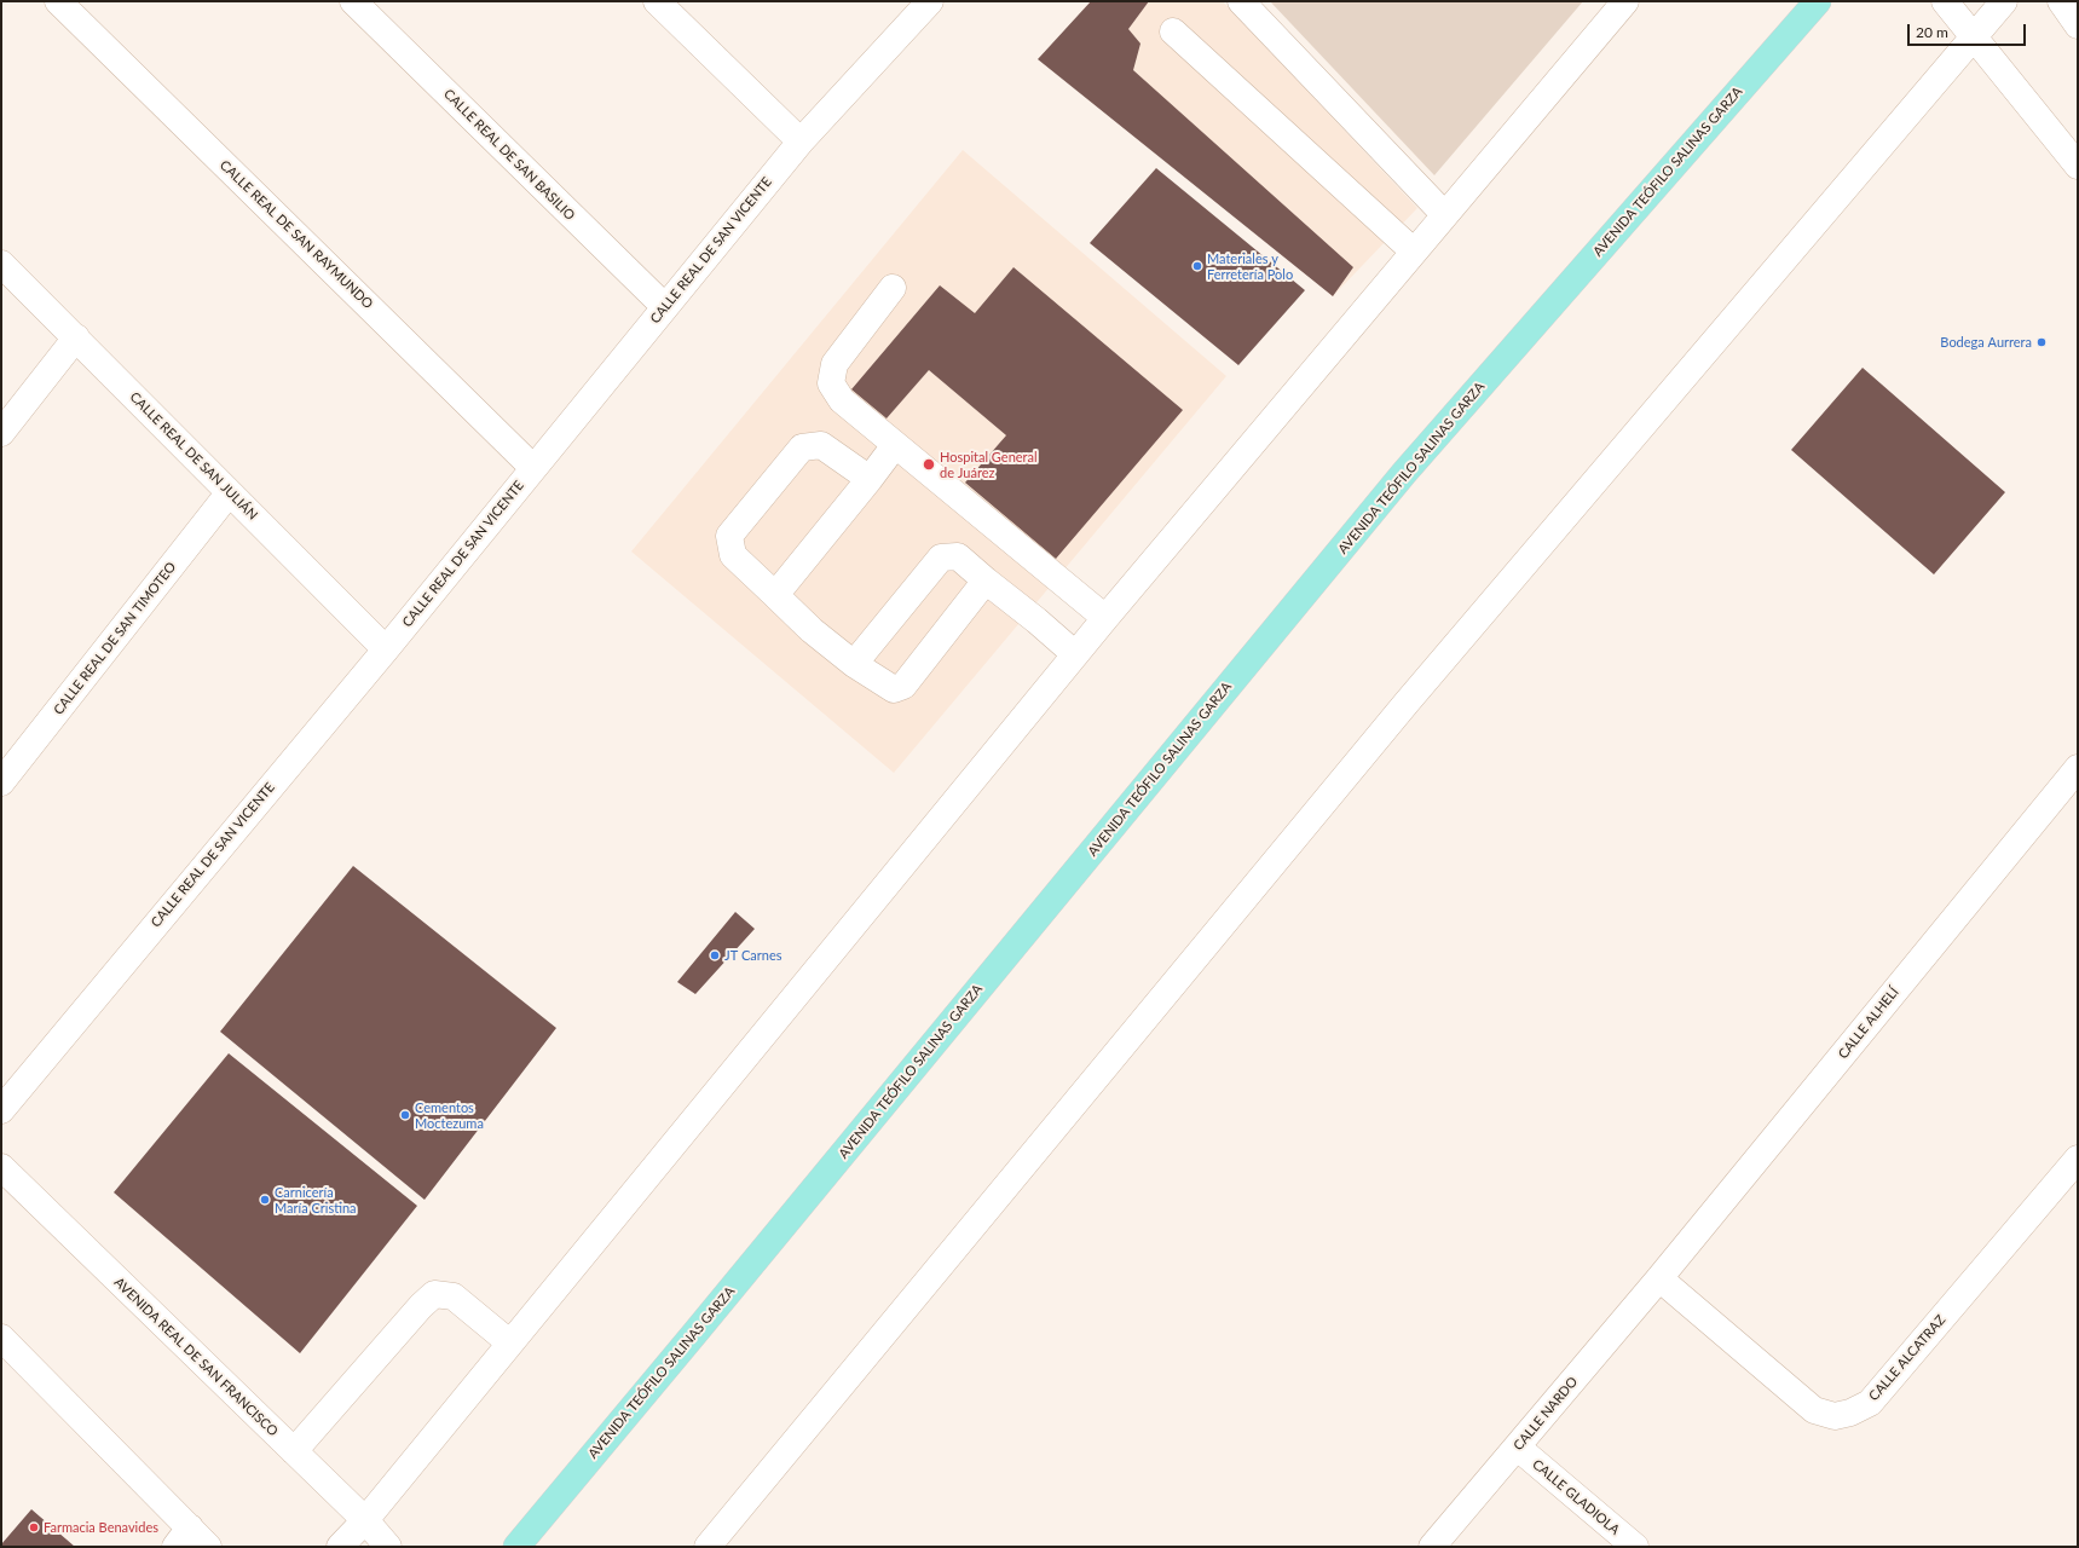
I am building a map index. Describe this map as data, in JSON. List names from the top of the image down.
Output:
{
  "streets": {
    "main road": ["AVENIDA TEÓFILO SALINAS GARZA"],
    "street": [
      "CALLE REAL DE SAN BASILIO",
      "CALLE REAL DE SAN RAYMUNDO",
      "CALLE REAL DE SAN VICENTE",
      "CALLE REAL DE SAN JULIÁN",
      "CALLE REAL DE SAN TIMOTEO",
      "CALLE ALHELÍ",
      "AVENIDA REAL DE SAN FRANCISCO",
      "CALLE ALCATRAZ",
      "CALLE NARDO",
      "CALLE GLADIOLA"
    ]
  },
  "crossings": [
    ["CALLE REAL DE SAN BASILIO", "CALLE REAL DE SAN VICENTE"],
    ["CALLE REAL DE SAN RAYMUNDO", "CALLE REAL DE SAN VICENTE"],
    ["CALLE REAL DE SAN VICENTE", "CALLE REAL DE SAN JULIÁN"],
    ["CALLE REAL DE SAN JULIÁN", "CALLE REAL DE SAN TIMOTEO"],
    ["CALLE ALHELÍ", "CALLE ALCATRAZ"],
    ["CALLE ALHELÍ", "CALLE NARDO"],
    ["CALLE ALCATRAZ", "CALLE NARDO"],
    ["CALLE NARDO", "CALLE GLADIOLA"]
  ],
  "places": [
    "Materiales y Ferretería Polo",
    "Bodega Aurrera",
    "Hospital General de Juárez",
    "JT Carnes",
    "Cementos Moctezuma",
    "Carnicería María Cristina",
    "Farmacia Benavides"
  ],
  "scale_bar": "20 m"
}
